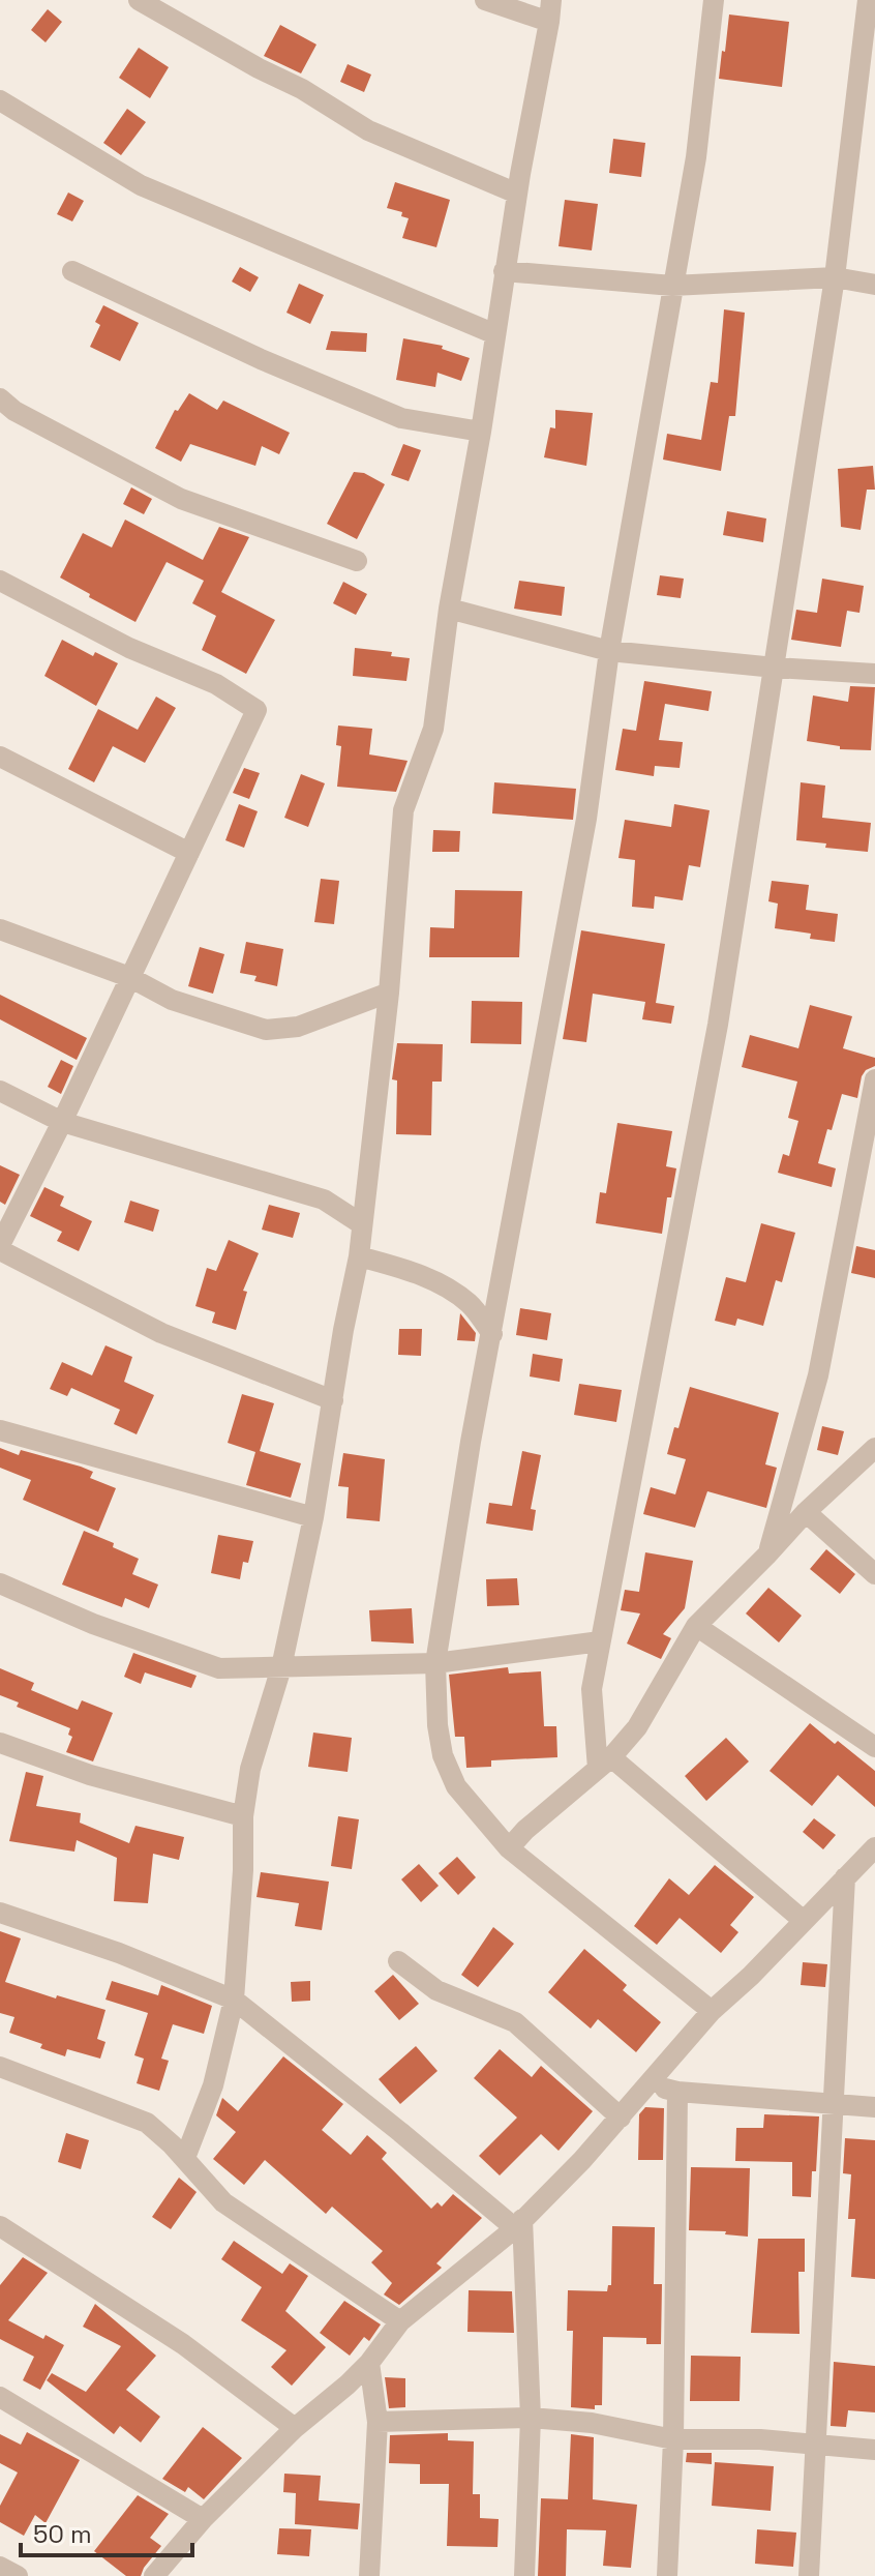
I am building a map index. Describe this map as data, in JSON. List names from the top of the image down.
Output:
{
  "scale_bar": "50 m"
}
